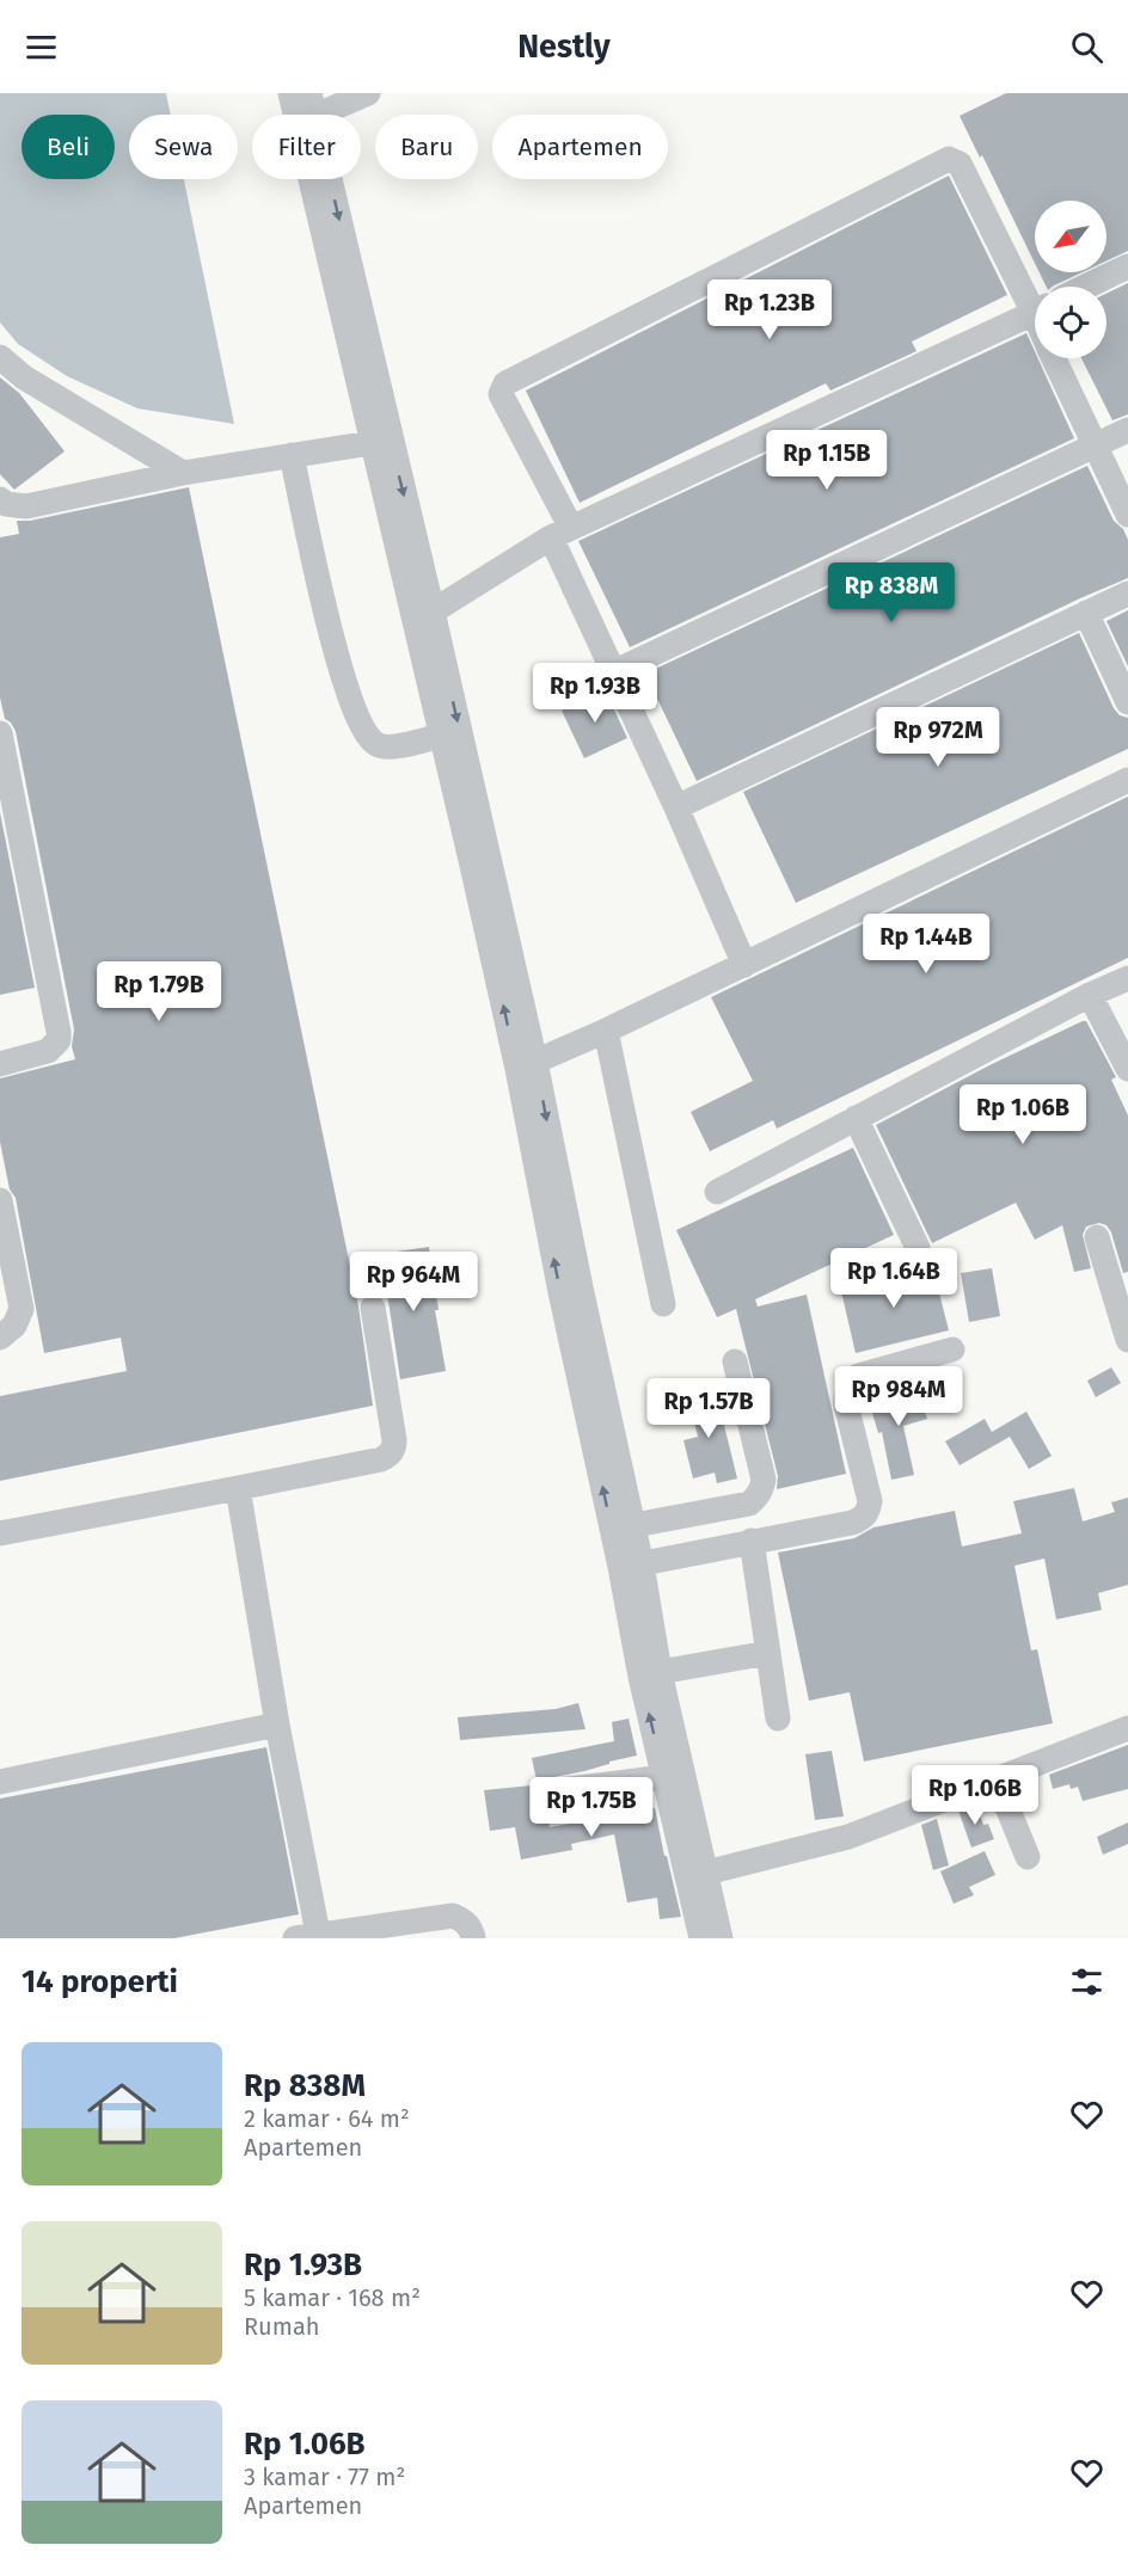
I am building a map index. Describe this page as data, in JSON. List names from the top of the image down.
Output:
{
  "north": "bottom left",
  "page": {
    "header": "Nestly",
    "chip": [
      "Beli",
      "Sewa",
      "Filter",
      "Baru",
      "Apartemen"
    ],
    "price": [
      "Rp 1.23B",
      "Rp 1.15B",
      "Rp 838M",
      "Rp 1.93B",
      "Rp 972M",
      "Rp 1.44B",
      "Rp 1.79B",
      "Rp 1.06B",
      "Rp 1.64B",
      "Rp 964M",
      "Rp 984M",
      "Rp 1.57B",
      "Rp 1.06B",
      "Rp 1.75B"
    ],
    "heading": "14 properti",
    "list": [
      {
        "name": "Rp 838M",
        "note": "2 kamar · 64 m² · Apartemen"
      },
      {
        "name": "Rp 1.93B",
        "note": "5 kamar · 168 m² · Rumah"
      },
      {
        "name": "Rp 1.06B",
        "note": "3 kamar · 77 m² · Apartemen"
      }
    ]
  }
}
